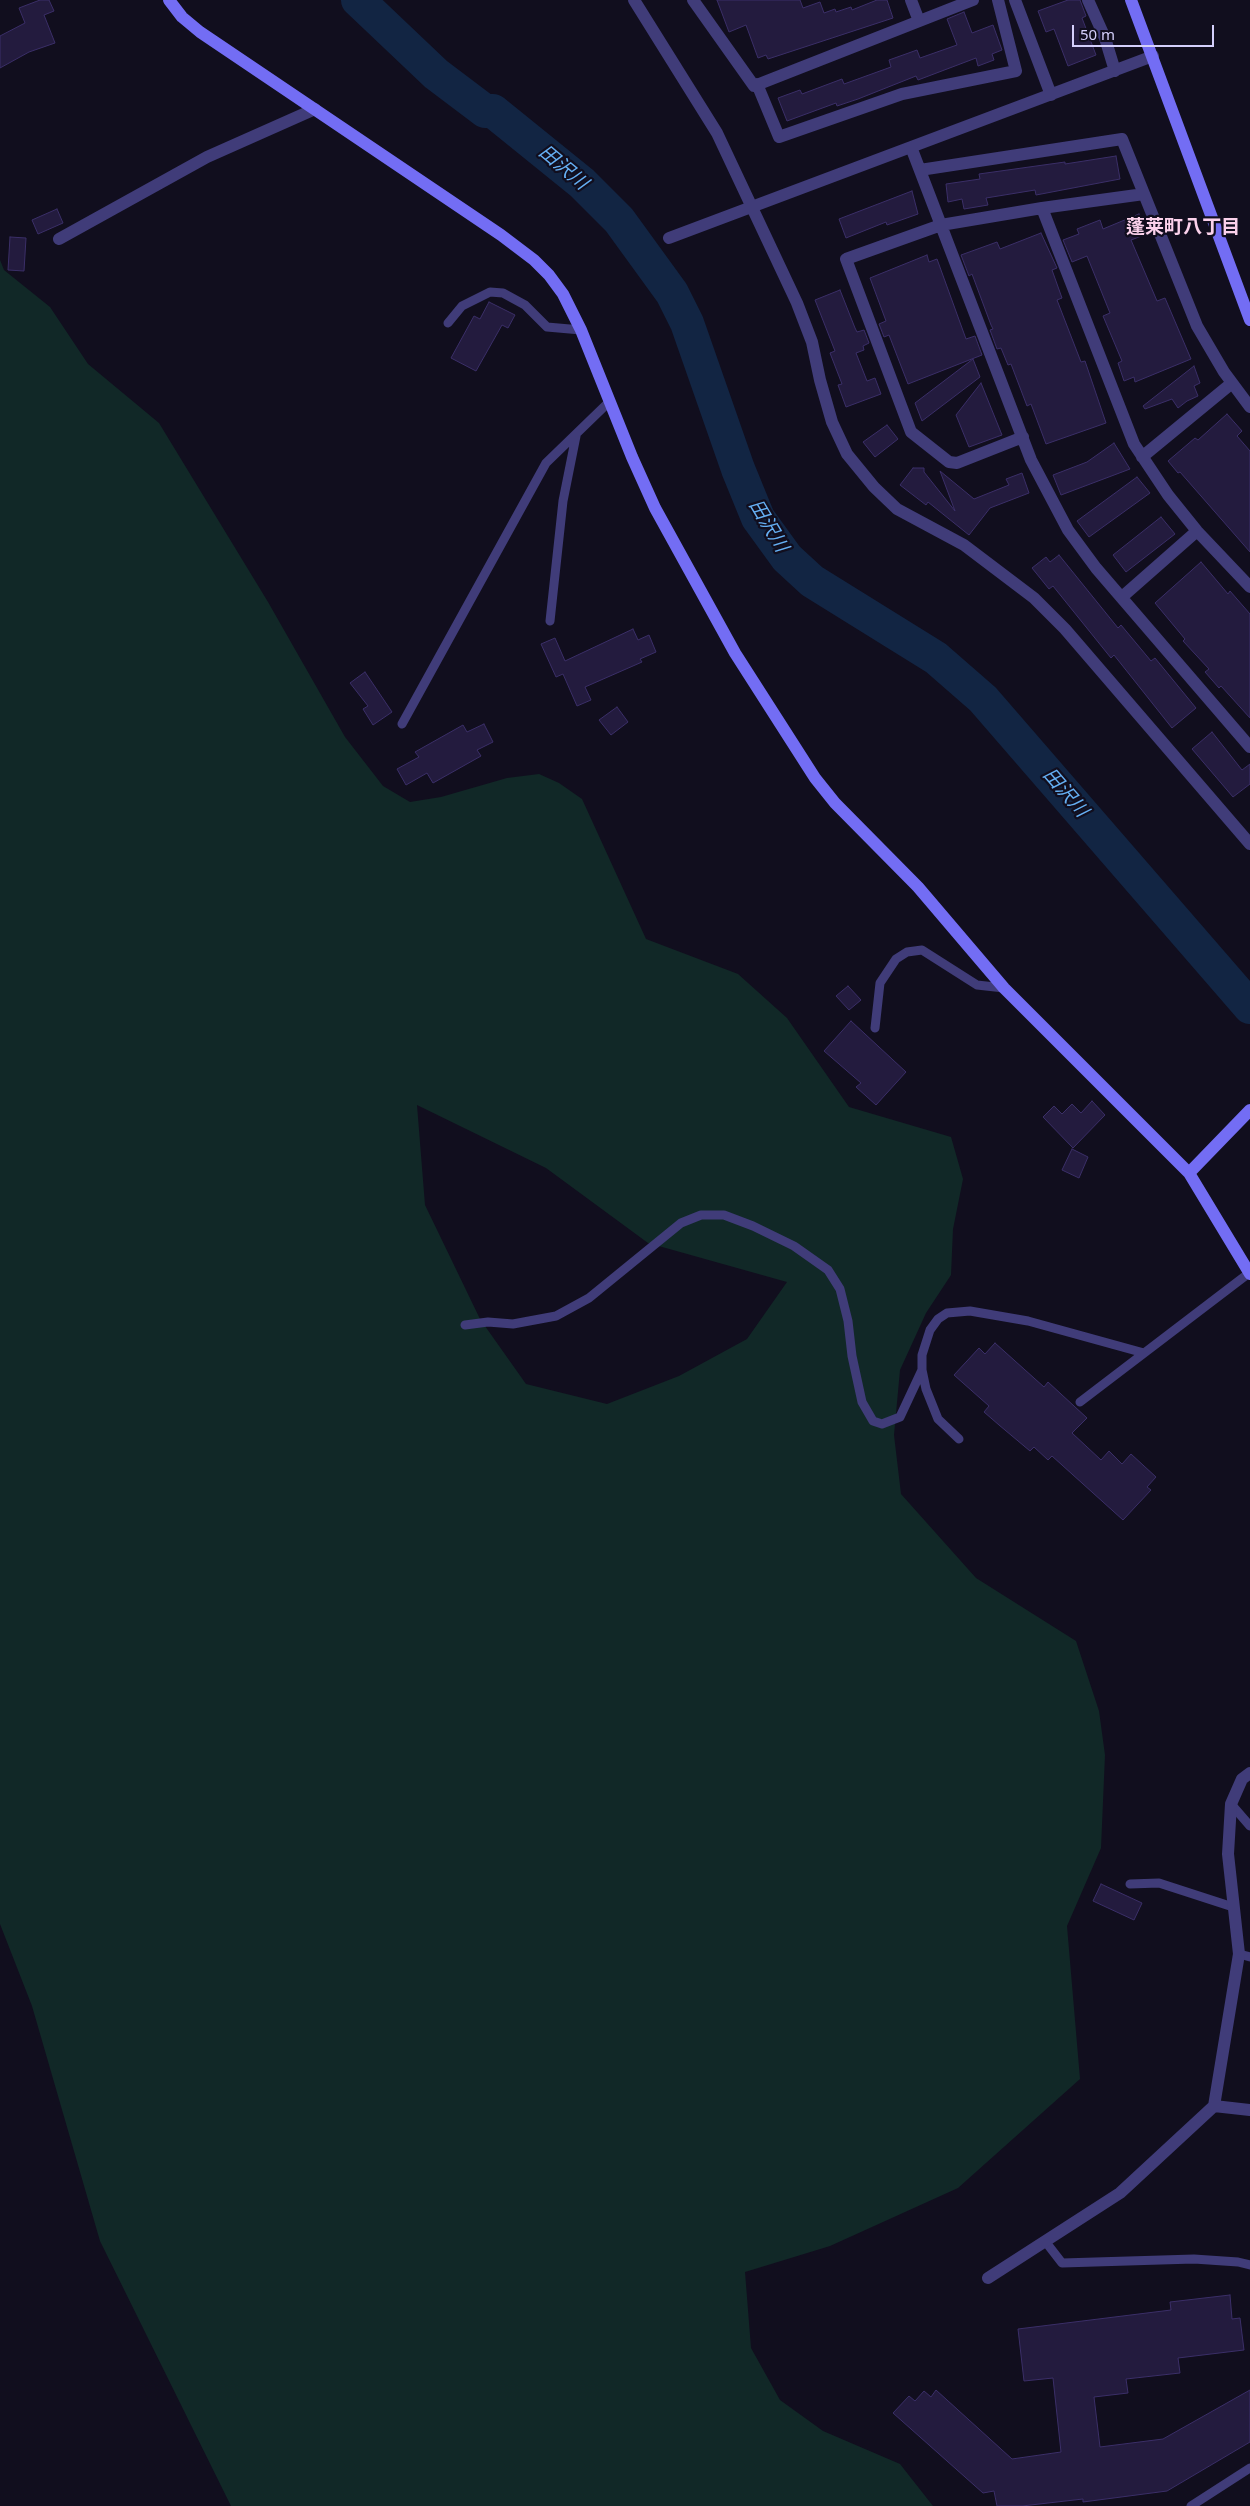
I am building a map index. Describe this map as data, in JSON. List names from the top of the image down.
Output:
{
  "districts": ["蓬莱町八丁目"],
  "water": ["田沢川"],
  "scale_bar": "50 m"
}
